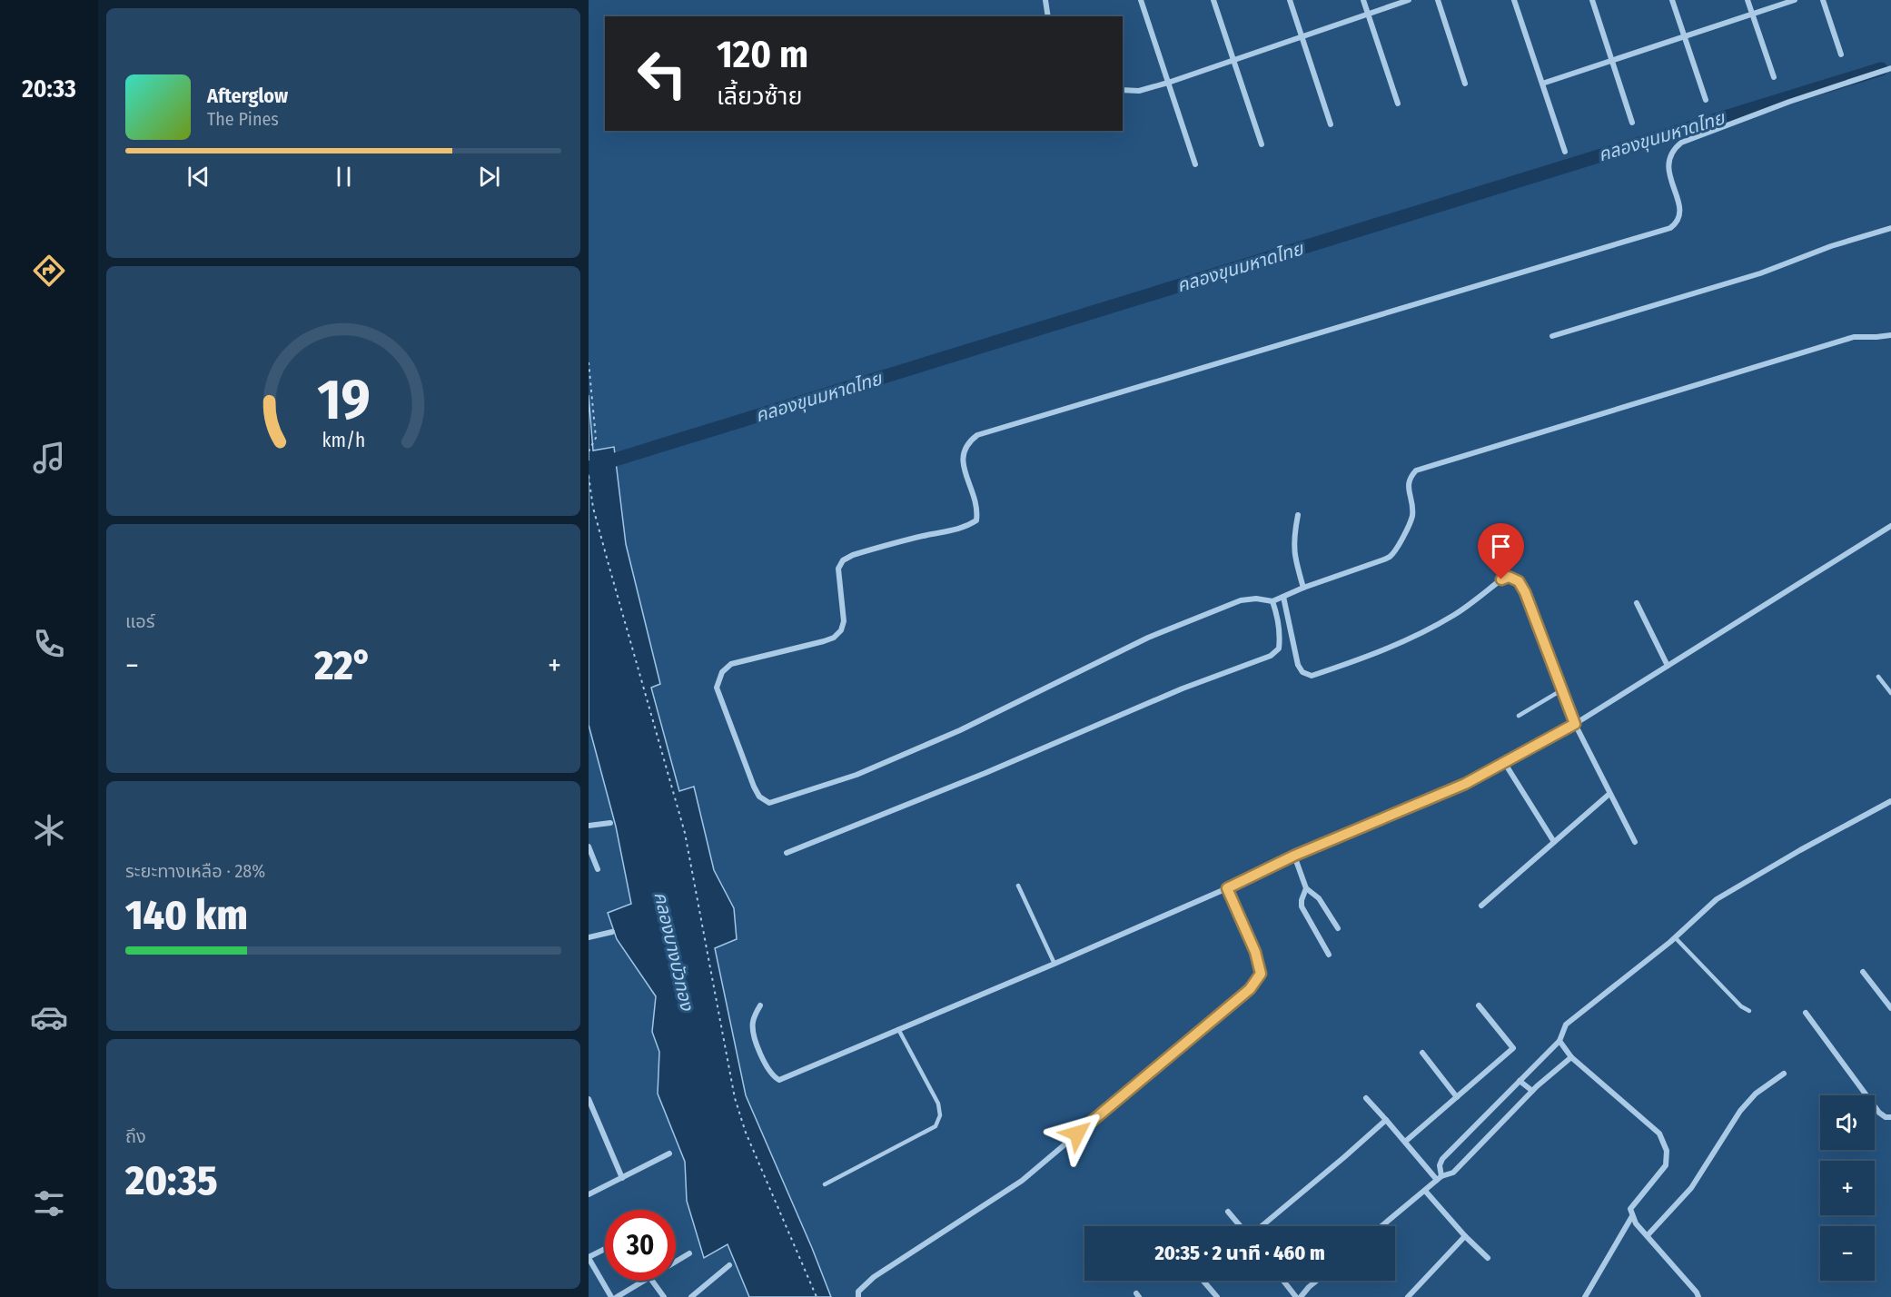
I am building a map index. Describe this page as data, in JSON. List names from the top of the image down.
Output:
{
  "water": ["คลองขุนมหาดไทย", "คลองบางบัวทอง"],
  "page": {
    "tabs": "20:33",
    "turn": ["120 m", "เลี้ยวซ้าย"],
    "song": ["Afterglow", "The Pines"],
    "tile": [
      "แอร์",
      ["ระยะทางเหลือ · 28%", "140 km"],
      ["ถึง", "20:35"]
    ],
    "heat": ["−", "22°", "+"],
    "map_buttons": ["+", "−"],
    "limit": "30",
    "trip": "20:35 · 2 นาที · 460 m",
    "gauge": ["19", "km/h"]
  }
}
